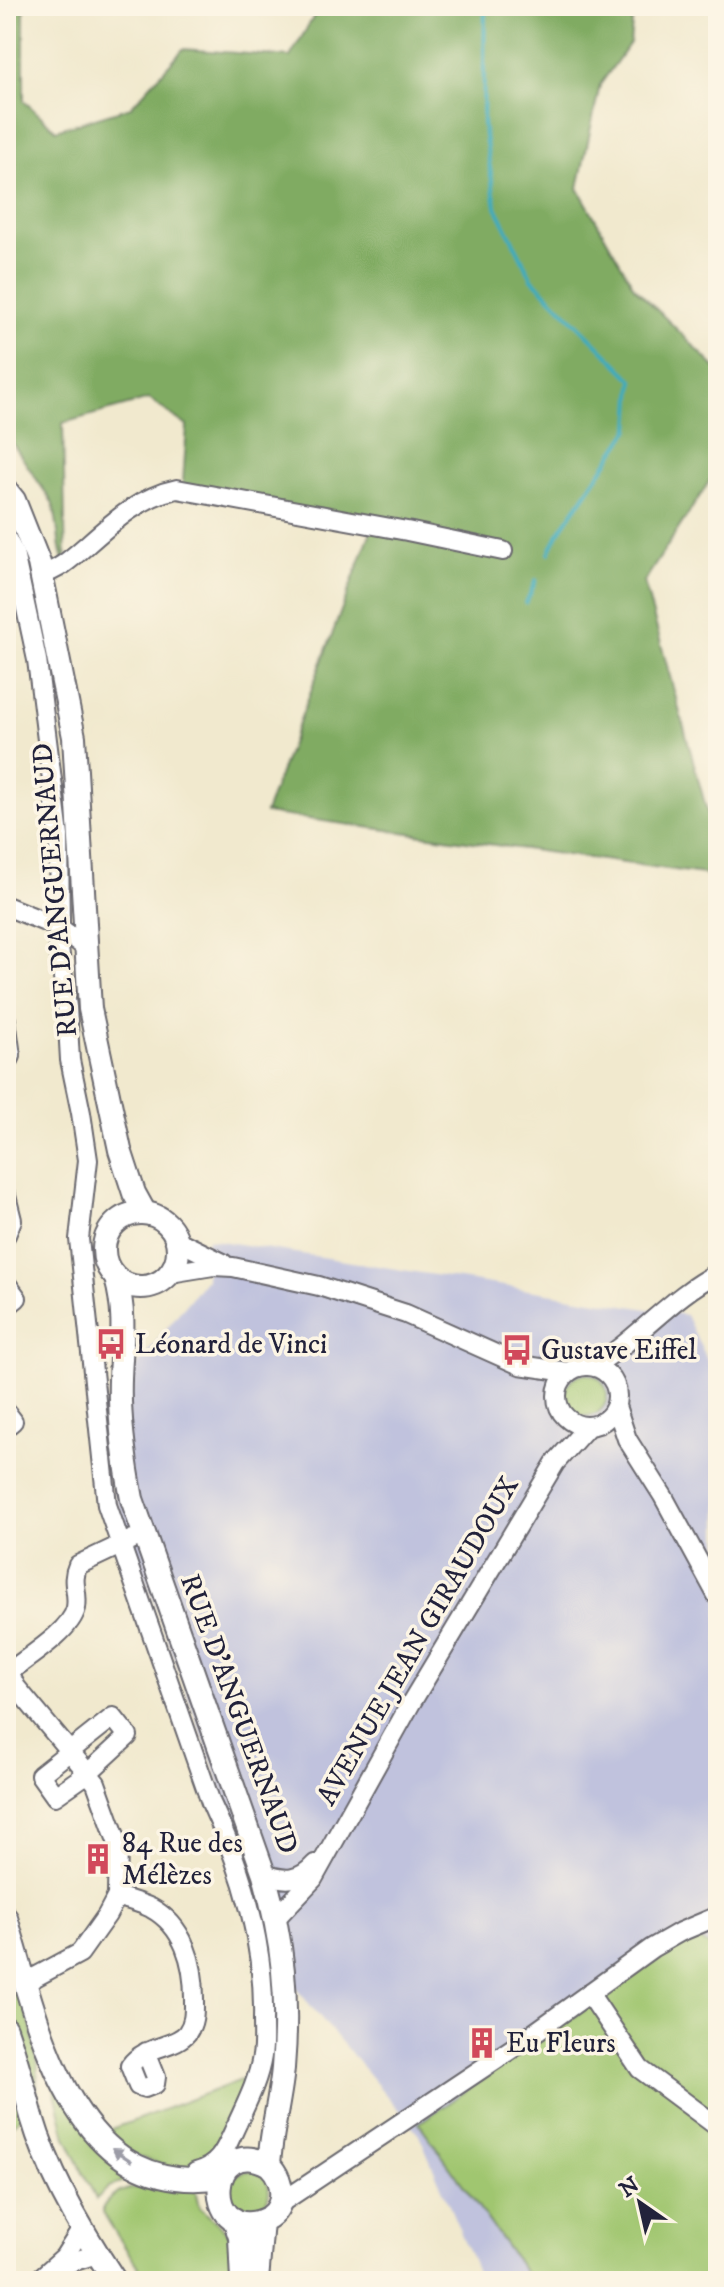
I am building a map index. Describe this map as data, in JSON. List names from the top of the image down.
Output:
{
  "streets": {
    "main road": ["RUE D'ANGUERNAUD"],
    "street": ["AVENUE JEAN GIRAUDOUX"]
  },
  "crossings": [
    ["RUE D'ANGUERNAUD", "AVENUE JEAN GIRAUDOUX"]
  ],
  "places": {
    "bus stop": ["Léonard de Vinci", "Gustave Eiffel"],
    "building": ["84 Rue des Mélèzes", "Eu Fleurs"]
  },
  "north": "top left"
}
